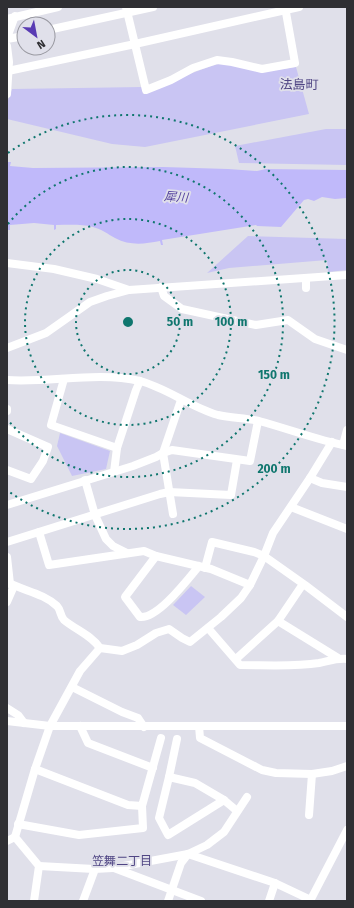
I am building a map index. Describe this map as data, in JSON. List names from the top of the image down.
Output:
{
  "districts": ["法島町", "笠舞二丁目"],
  "water": ["犀川"],
  "north": "bottom right",
  "rings": [
    "50 m",
    "100 m",
    "150 m",
    "200 m"
  ]
}
